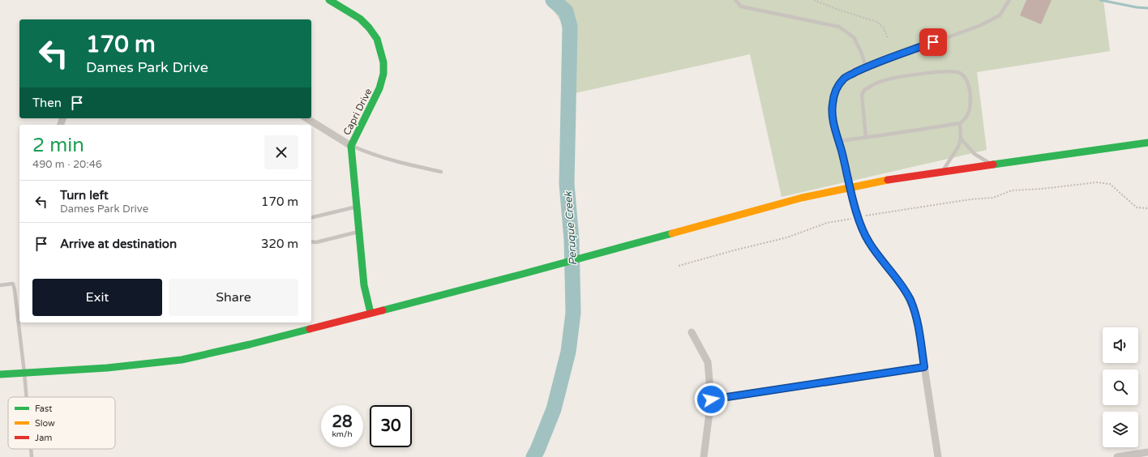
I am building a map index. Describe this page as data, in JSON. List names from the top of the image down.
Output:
{
  "streets": {
    "main road": ["Capri Drive"]
  },
  "water": ["Peruque Creek"],
  "legend": ["Fast", "Slow", "Jam"],
  "page": {
    "turn": ["170 m", "Dames Park Drive"],
    "then": "Then",
    "heading": ["2 min", "490 m · 20:46"],
    "list": [
      {
        "name": "Turn left",
        "note": "Dames Park Drive",
        "value": "170 m"
      },
      {
        "name": "Arrive at destination",
        "value": "320 m"
      }
    ],
    "buttons": ["Exit", "Share"],
    "speed": "28 km/h",
    "limit": "30"
  }
}
